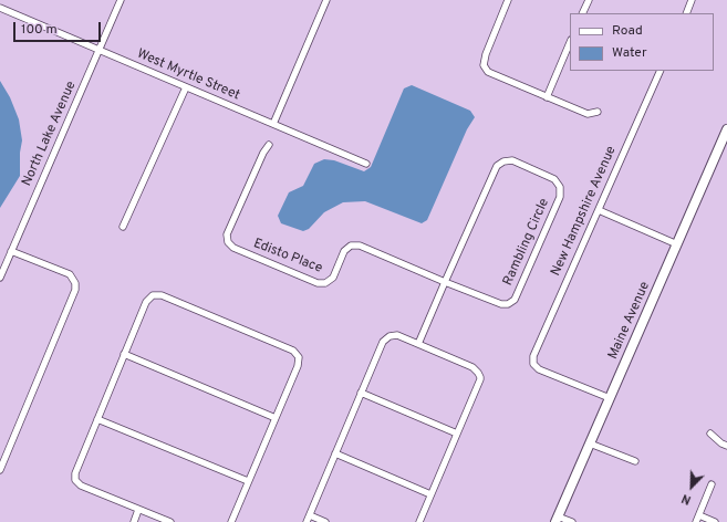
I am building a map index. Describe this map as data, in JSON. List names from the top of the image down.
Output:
{
  "streets": {
    "street": [
      "West Myrtle Street",
      "North Lake Avenue",
      "New Hampshire Avenue",
      "Rambling Circle",
      "Edisto Place",
      "Maine Avenue"
    ]
  },
  "crossings": [
    ["West Myrtle Street", "North Lake Avenue"],
    ["New Hampshire Avenue", "Maine Avenue"],
    ["Rambling Circle", "Edisto Place"]
  ],
  "legend": ["Road", "Water"],
  "scale_bar": "100 m",
  "north": "bottom left"
}
